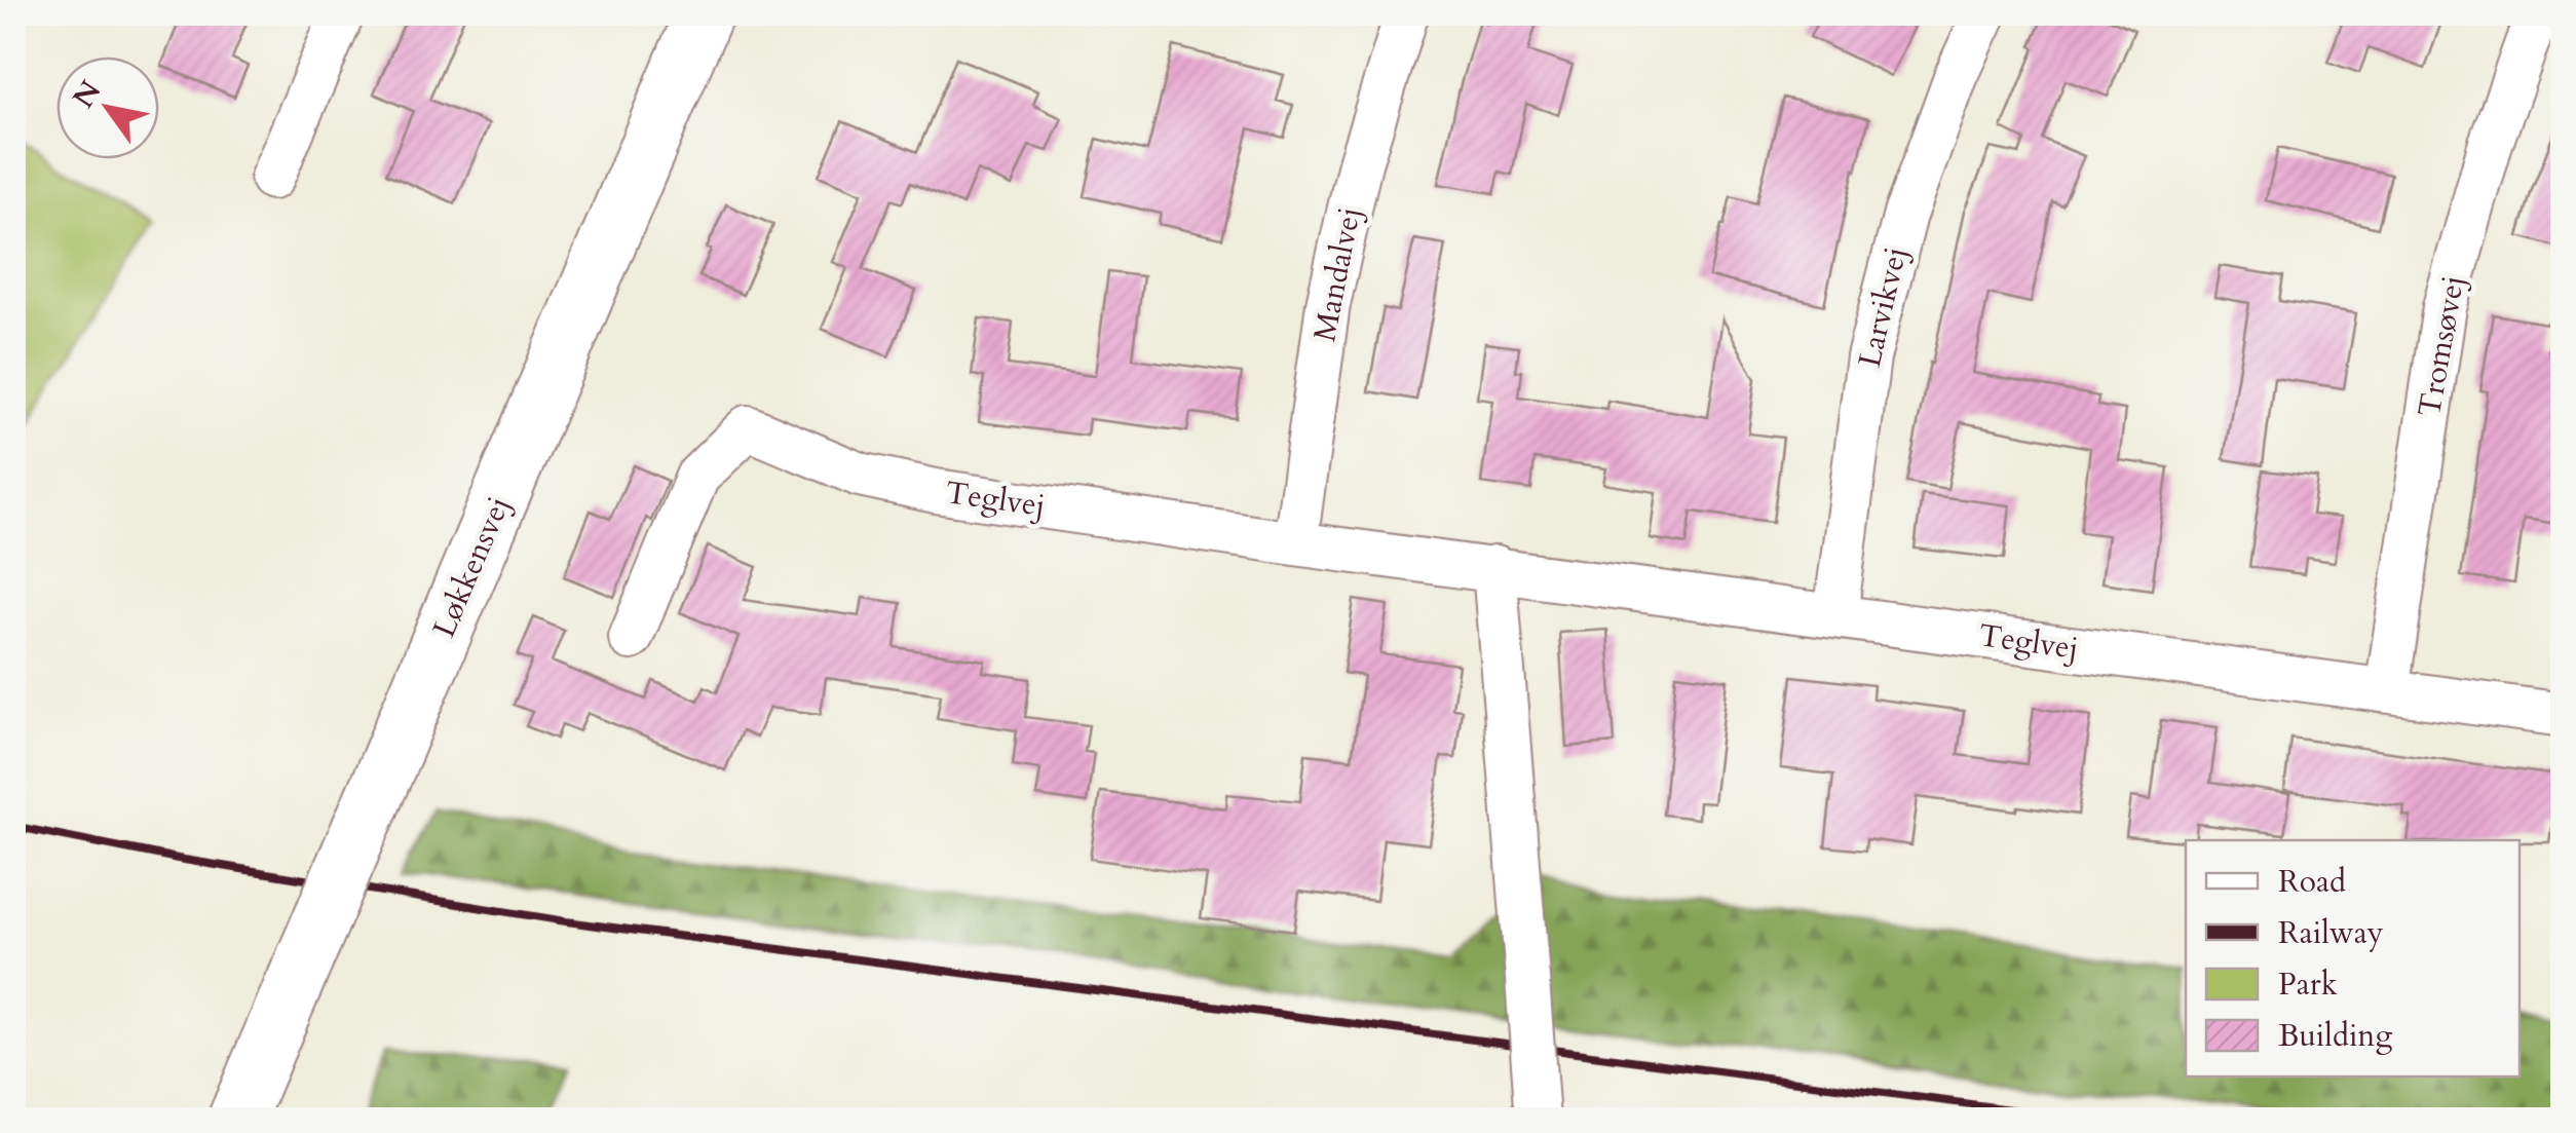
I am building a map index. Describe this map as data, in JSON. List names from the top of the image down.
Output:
{
  "streets": {
    "main road": ["Løkkensvej"],
    "street": [
      "Mandalvej",
      "Larvikvej",
      "Tromsøvej",
      "Teglvej"
    ]
  },
  "crossings": [
    ["Mandalvej", "Teglvej"],
    ["Larvikvej", "Teglvej"],
    ["Tromsøvej", "Teglvej"]
  ],
  "legend": [
    "Road",
    "Railway",
    "Park",
    "Building"
  ],
  "north": "top left"
}
